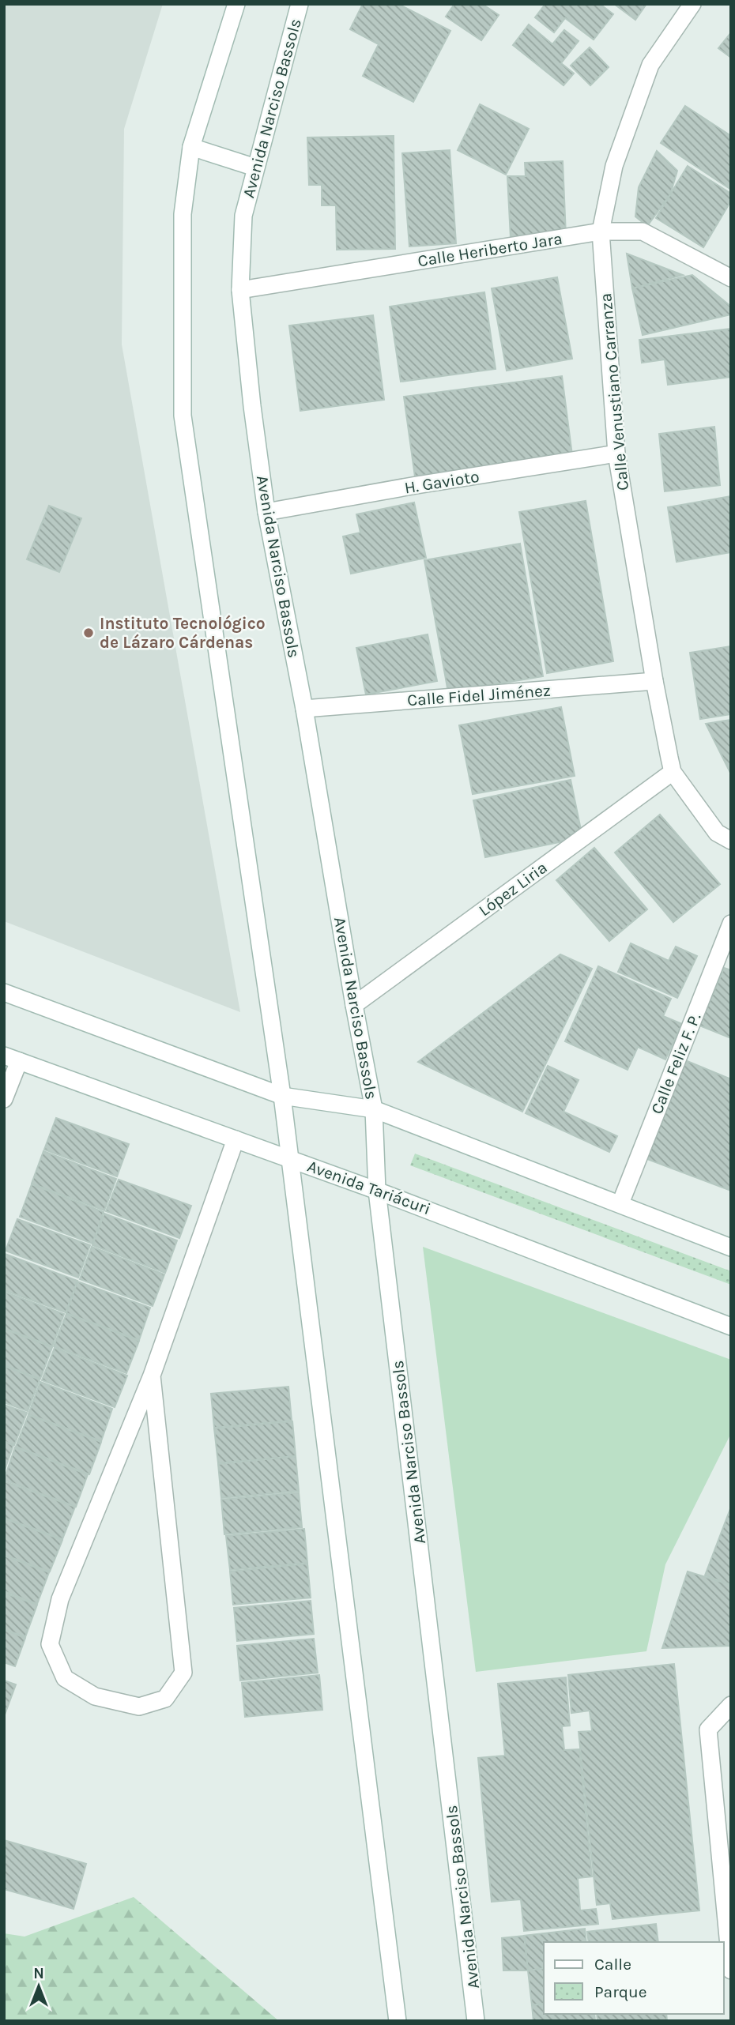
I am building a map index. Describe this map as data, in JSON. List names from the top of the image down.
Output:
{
  "streets": {
    "street": [
      "Avenida Narciso Bassols",
      "Calle Heriberto Jara",
      "Calle Venustiano Carranza",
      "H. Gavioto",
      "Calle Fidel Jiménez",
      "López Liria",
      "Calle Feliz F. P.",
      "Avenida Tariácuri"
    ]
  },
  "crossings": [
    ["Avenida Narciso Bassols", "Calle Heriberto Jara"],
    ["Avenida Narciso Bassols", "H. Gavioto"],
    ["Avenida Narciso Bassols", "Calle Fidel Jiménez"],
    ["Avenida Narciso Bassols", "López Liria"],
    ["Avenida Narciso Bassols", "Avenida Tariácuri"],
    ["Calle Heriberto Jara", "Calle Venustiano Carranza"],
    ["Calle Venustiano Carranza", "H. Gavioto"],
    ["Calle Venustiano Carranza", "Calle Fidel Jiménez"],
    ["Calle Venustiano Carranza", "López Liria"]
  ],
  "places": ["Instituto Tecnológico de Lázaro Cárdenas"],
  "legend": ["Calle", "Parque"],
  "north": "top"
}
